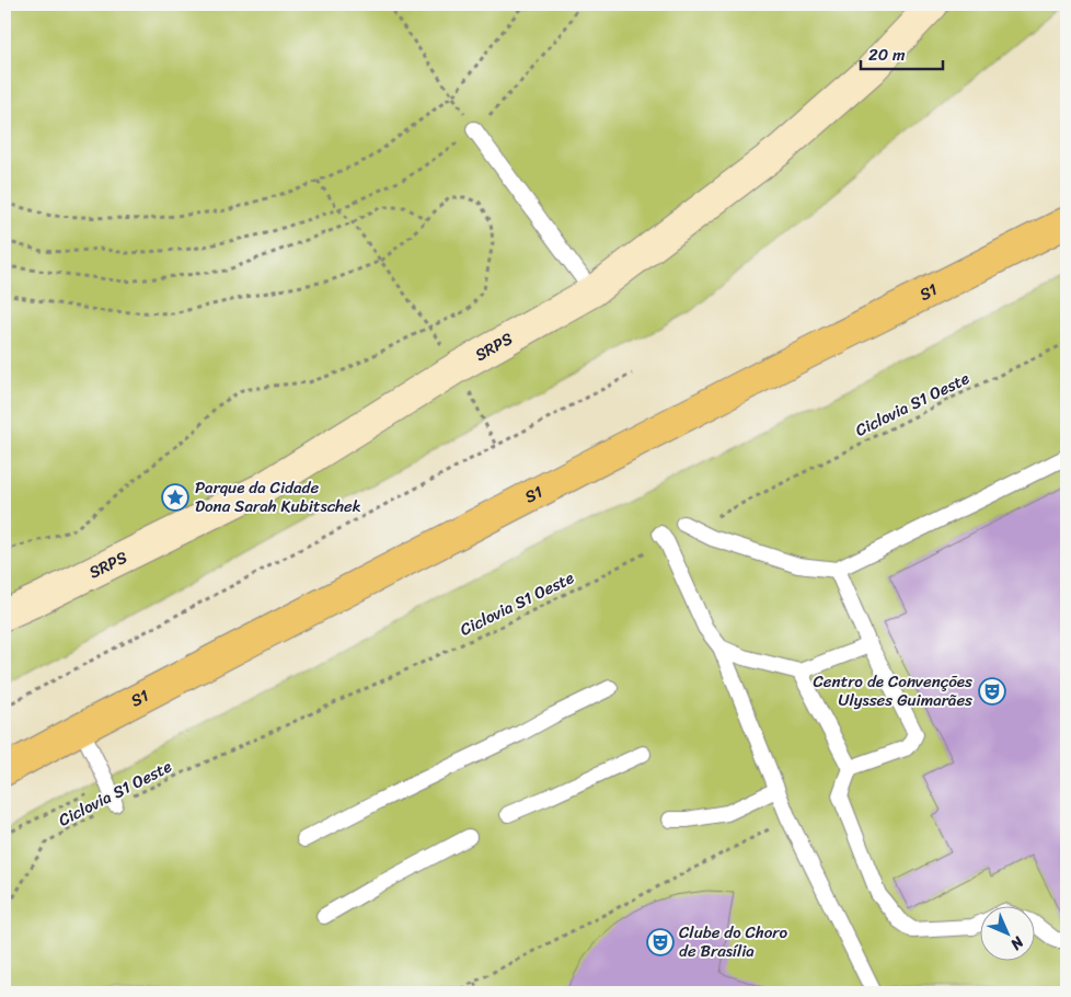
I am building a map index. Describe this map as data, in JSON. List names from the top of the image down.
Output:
{
  "streets": {
    "highway": ["S1"],
    "main road": ["SRPS"],
    "path": ["Ciclovia S1 Oeste"]
  },
  "places": {
    "place": ["Parque da Cidade Dona Sarah Kubitschek"],
    "theatre": ["Centro de Convenções Ulysses Guimarães", "Clube do Choro de Brasília"]
  },
  "scale_bar": "20 m",
  "north": "bottom right"
}
